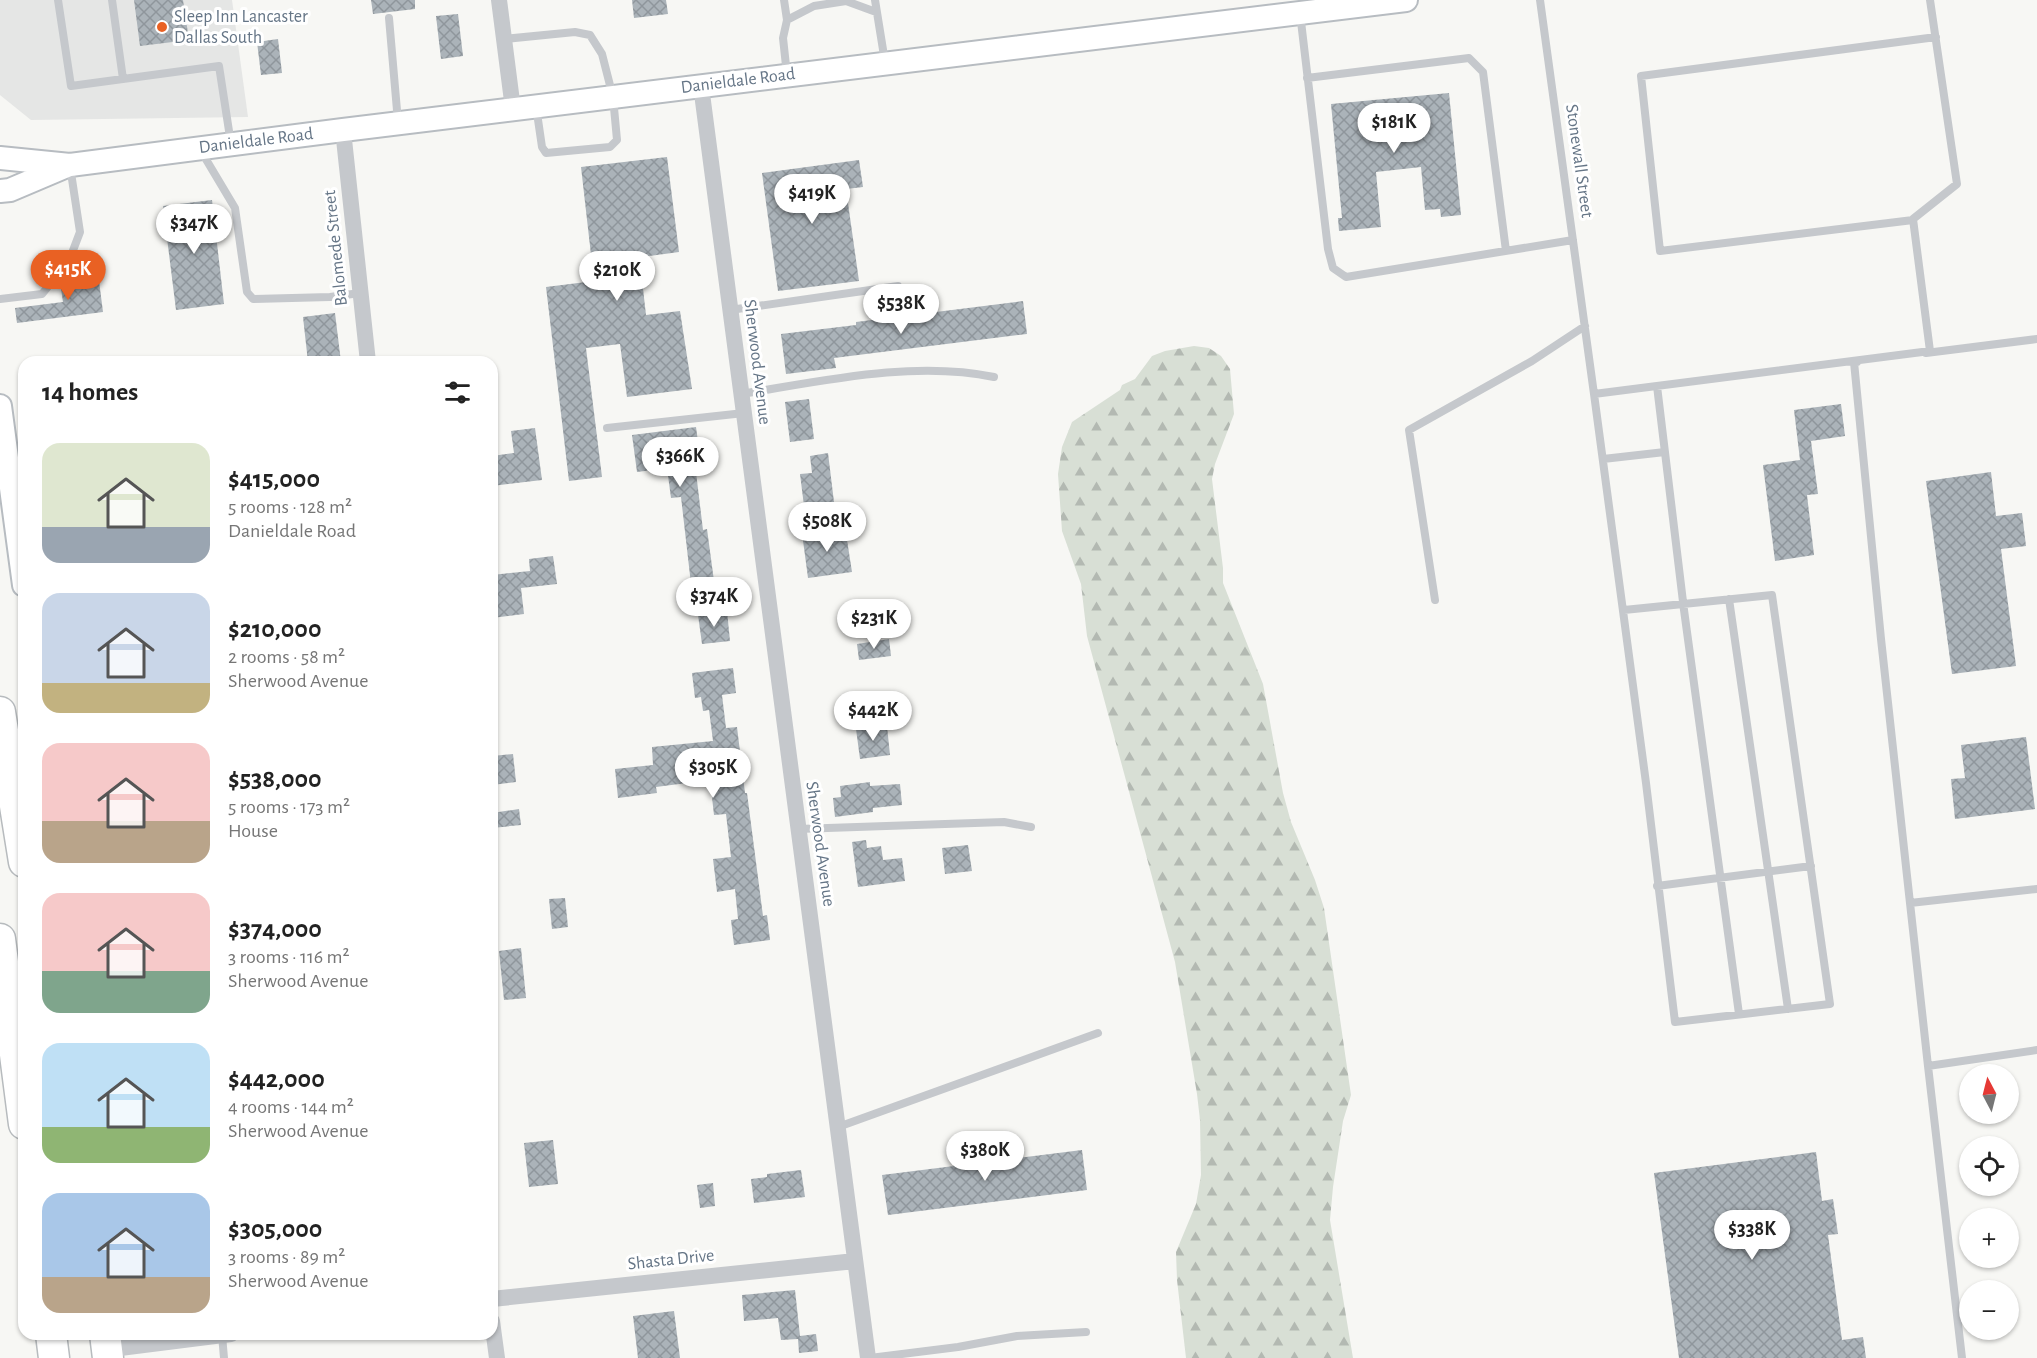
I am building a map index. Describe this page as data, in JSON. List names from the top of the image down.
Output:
{
  "streets": {
    "street": [
      "Danieldale Road",
      "Balomede Street",
      "Sherwood Avenue",
      "Shasta Drive"
    ],
    "lane": ["Stonewall Street"]
  },
  "crossings": [
    ["Danieldale Road", "Balomede Street"],
    ["Danieldale Road", "Sherwood Avenue"],
    ["Sherwood Avenue", "Shasta Drive"]
  ],
  "places": ["Sleep Inn Lancaster Dallas South"],
  "north": "top",
  "page": {
    "price": [
      "$181K",
      "$419K",
      "$347K",
      "$415K",
      "$210K",
      "$538K",
      "$366K",
      "$508K",
      "$374K",
      "$231K",
      "$442K",
      "$305K",
      "$380K",
      "$338K"
    ],
    "heading": "14 homes",
    "list": [
      {
        "name": "$415,000",
        "note": "5 rooms · 128 m² · Danieldale Road"
      },
      {
        "name": "$210,000",
        "note": "2 rooms · 58 m² · Sherwood Avenue"
      },
      {
        "name": "$538,000",
        "note": "5 rooms · 173 m² · House"
      },
      {
        "name": "$374,000",
        "note": "3 rooms · 116 m² · Sherwood Avenue"
      },
      {
        "name": "$442,000",
        "note": "4 rooms · 144 m² · Sherwood Avenue"
      },
      {
        "name": "$305,000",
        "note": "3 rooms · 89 m² · Sherwood Avenue"
      }
    ],
    "map_buttons": ["+", "−"]
  }
}
